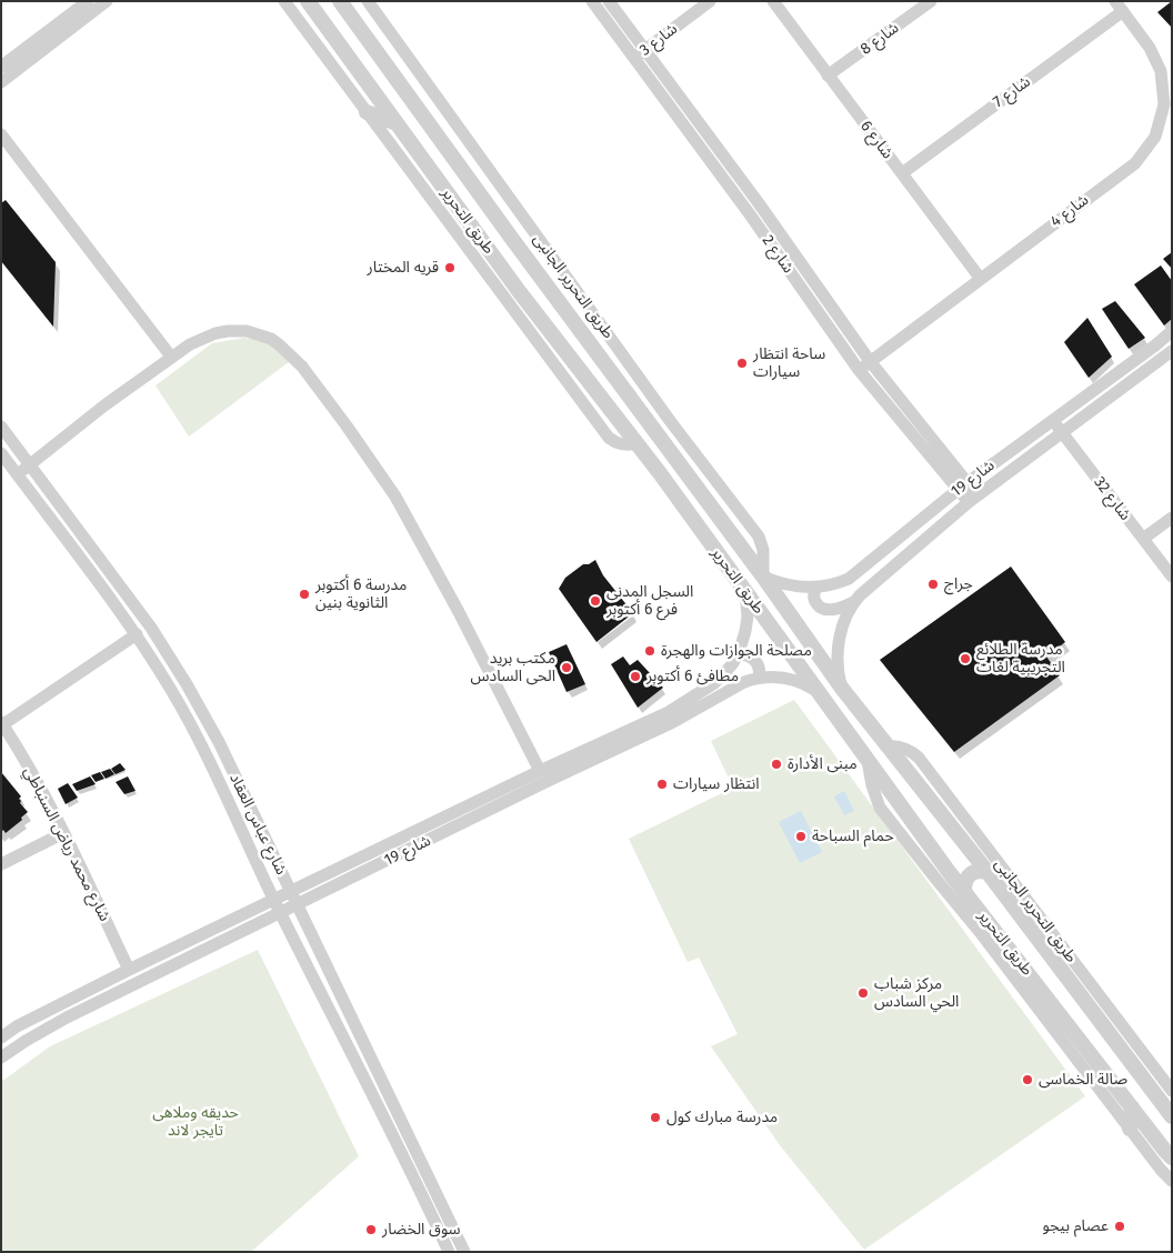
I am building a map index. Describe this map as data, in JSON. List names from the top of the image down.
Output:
{
  "streets": {
    "street": [
      "شارع 8",
      "شارع 3",
      "شارع 7",
      "شارع 6",
      "شارع 4",
      "طريق التحرير",
      "شارع 2",
      "طريق التحرير الجانبى",
      "شارع 19",
      "شارع 32",
      "شارع عباس العقاد",
      "شارع محمد رياض السنباطي"
    ]
  },
  "crossings": [
    ["شارع 8", "شارع 6"],
    ["شارع 3", "شارع 2"],
    ["شارع 7", "شارع 6"],
    ["شارع 7", "شارع 4"],
    ["شارع 6", "شارع 4"],
    ["شارع 4", "شارع 2"],
    ["طريق التحرير", "طريق التحرير الجانبى"],
    ["طريق التحرير", "شارع 19"],
    ["شارع 2", "شارع 19"],
    ["طريق التحرير الجانبى", "شارع 19"],
    ["شارع 19", "شارع 32"],
    ["شارع 19", "شارع عباس العقاد"],
    ["شارع 19", "شارع محمد رياض السنباطي"]
  ],
  "parks": ["حديقه وملاهى تايجر لاند"],
  "places": [
    "قريه المختار",
    "ساحة انتظار سيارات",
    "جراج",
    "مدرسة 6 أكتوبر الثانوية بنين",
    "السجل المدنى فرع 6 أكتوبر",
    "مصلحة الجوازات والهجرة",
    "مدرسة الطلائع التجريبية لغات",
    "مكتب بريد الحى السادس",
    "مطافئ 6 أكتوبر",
    "مبنى الأدارة",
    "انتظار سيارات",
    "حمام السباحة",
    "مركز شباب الحي السادس",
    "صالة الخماسى",
    "مدرسة مبارك كول",
    "عصام بيجو",
    "سوق الخضار"
  ]
}
